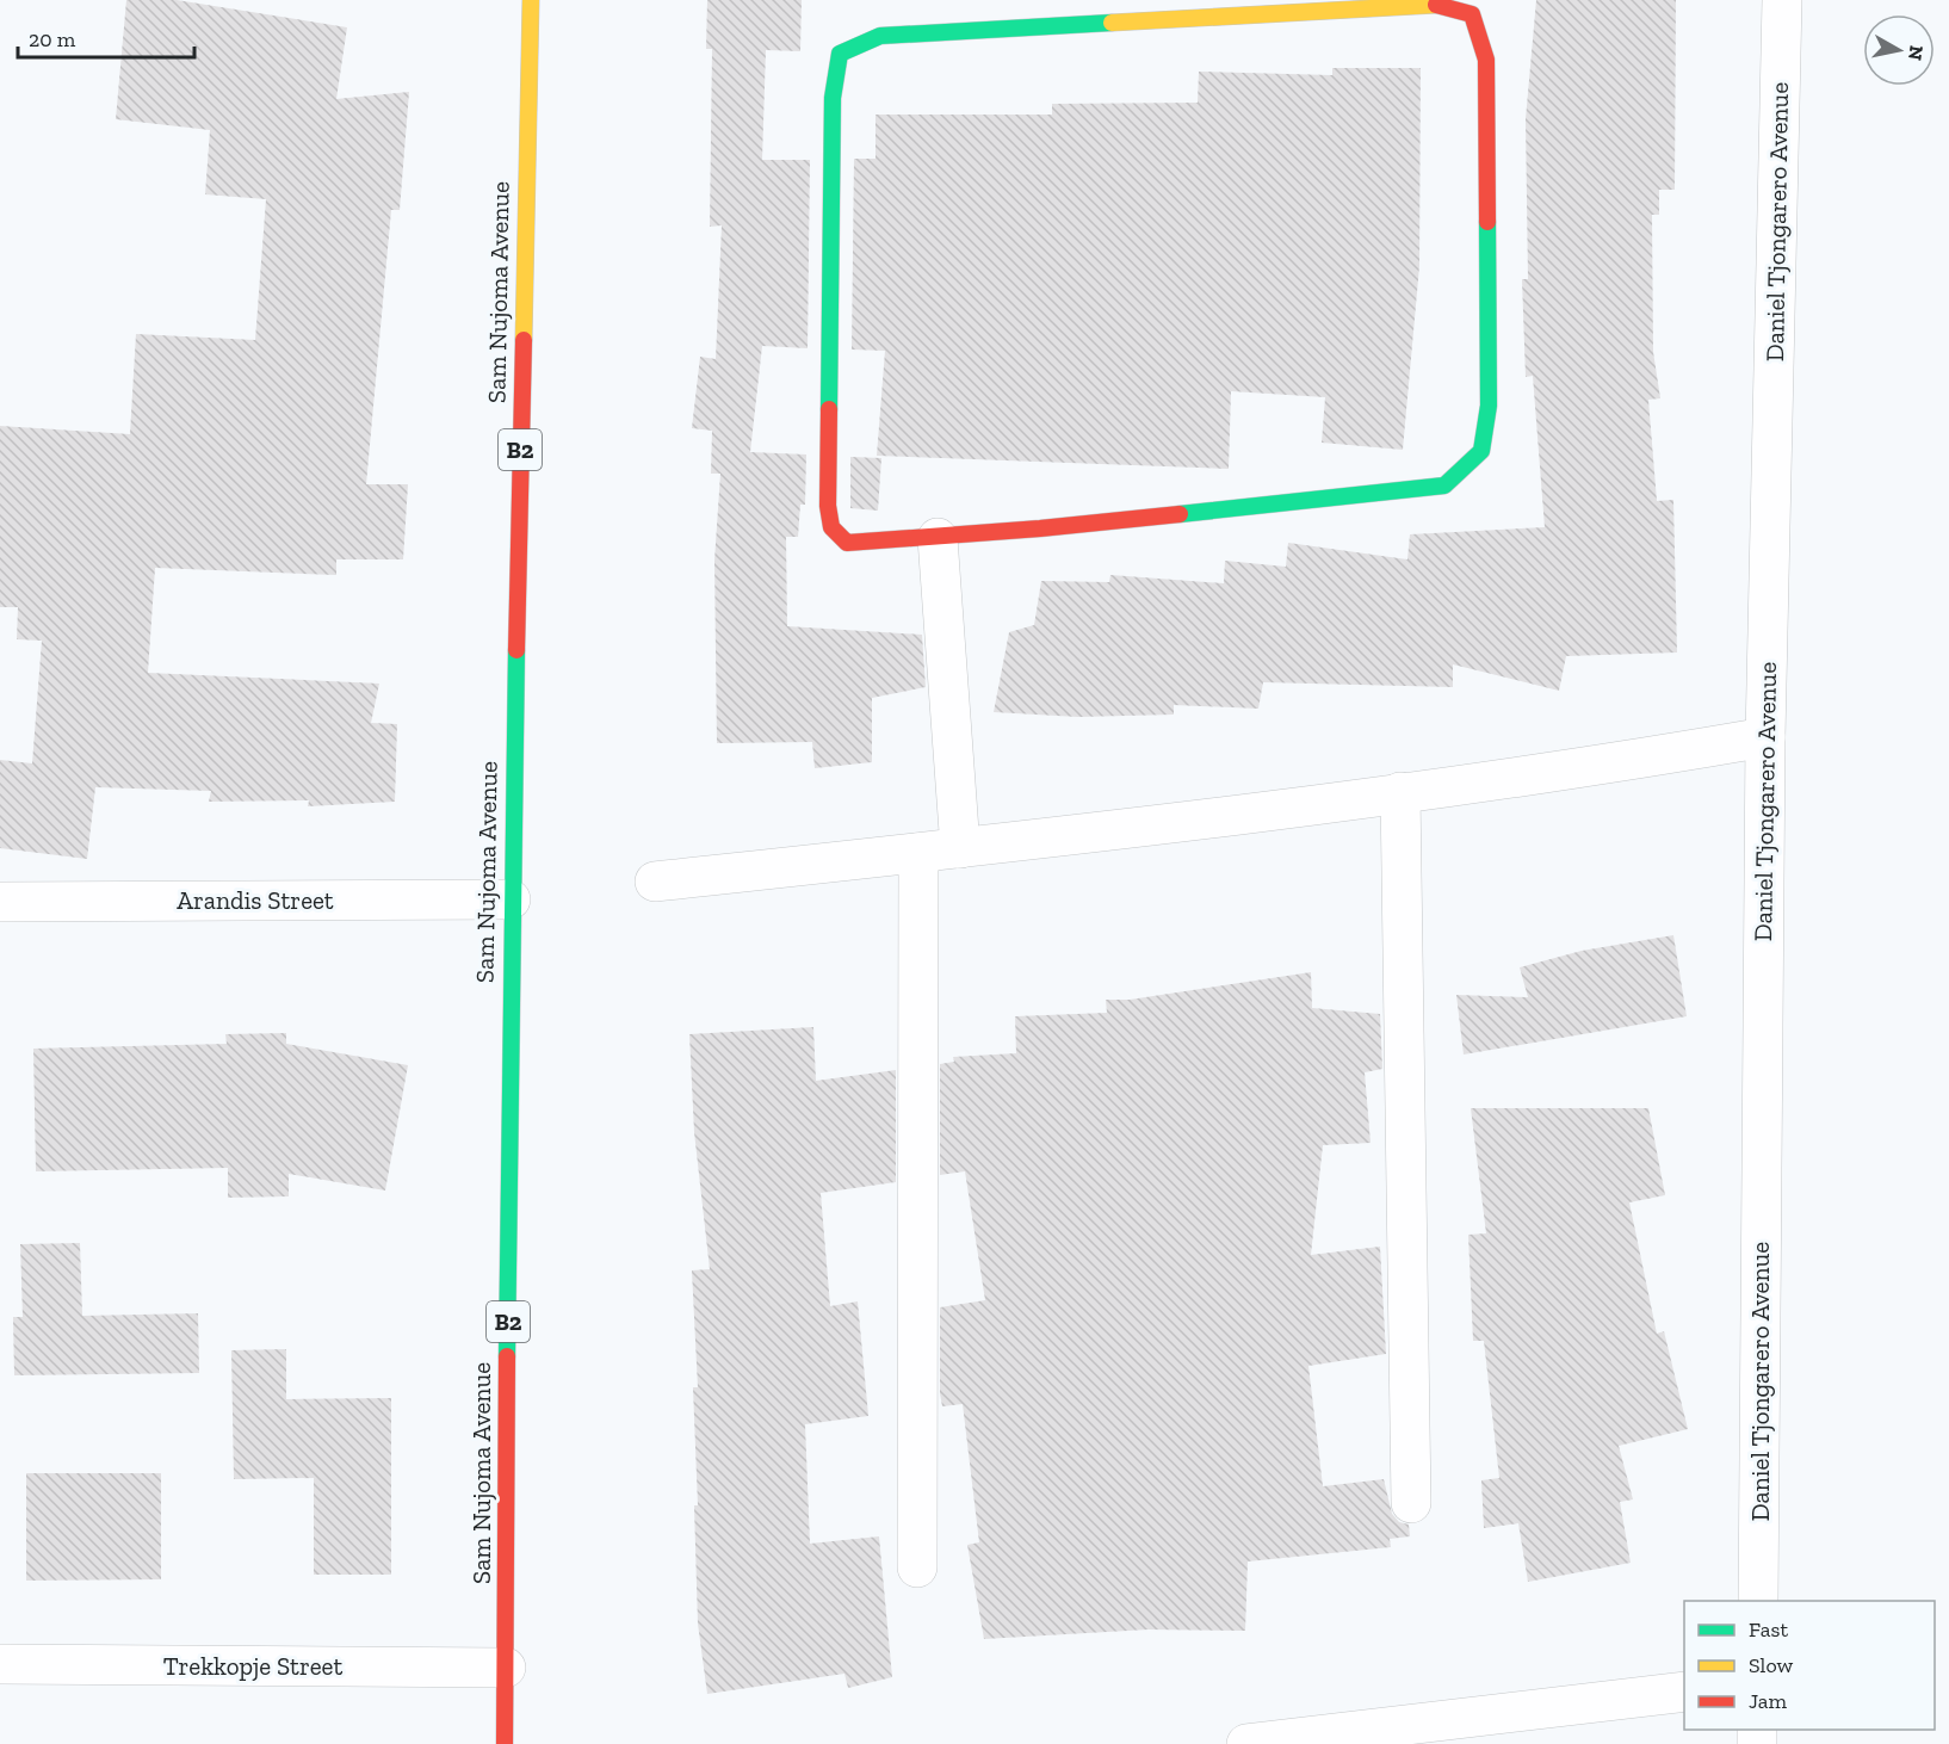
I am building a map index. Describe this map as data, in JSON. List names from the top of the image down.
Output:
{
  "streets": {
    "main road": ["Sam Nujoma Avenue", "B2"],
    "street": ["Daniel Tjongarero Avenue", "Arandis Street", "Trekkopje Street"]
  },
  "crossings": [
    ["Sam Nujoma Avenue", "Arandis Street"],
    ["Sam Nujoma Avenue", "Trekkopje Street"]
  ],
  "legend": ["Fast", "Slow", "Jam"],
  "scale_bar": "20 m",
  "north": "right"
}
